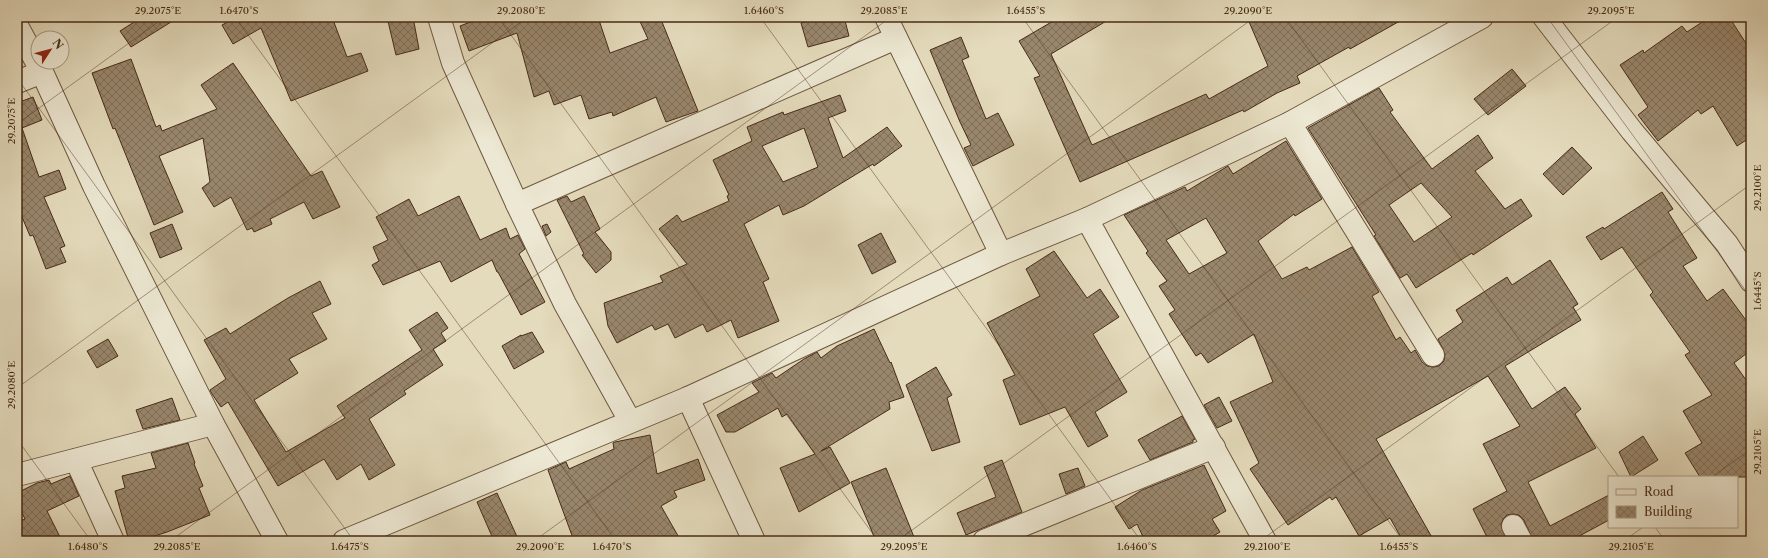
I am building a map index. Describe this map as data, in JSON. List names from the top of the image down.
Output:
{
  "legend": ["Road", "Building"],
  "north": "top right",
  "coordinates": [
    "29.2075°E",
    "1.6470°S",
    "29.2080°E",
    "1.6460°S",
    "29.2085°E",
    "1.6455°S",
    "29.2090°E",
    "29.2095°E",
    "29.2100°E",
    "1.6445°S",
    "29.2105°E",
    "1.6480°S",
    "1.6475°S"
  ]
}
